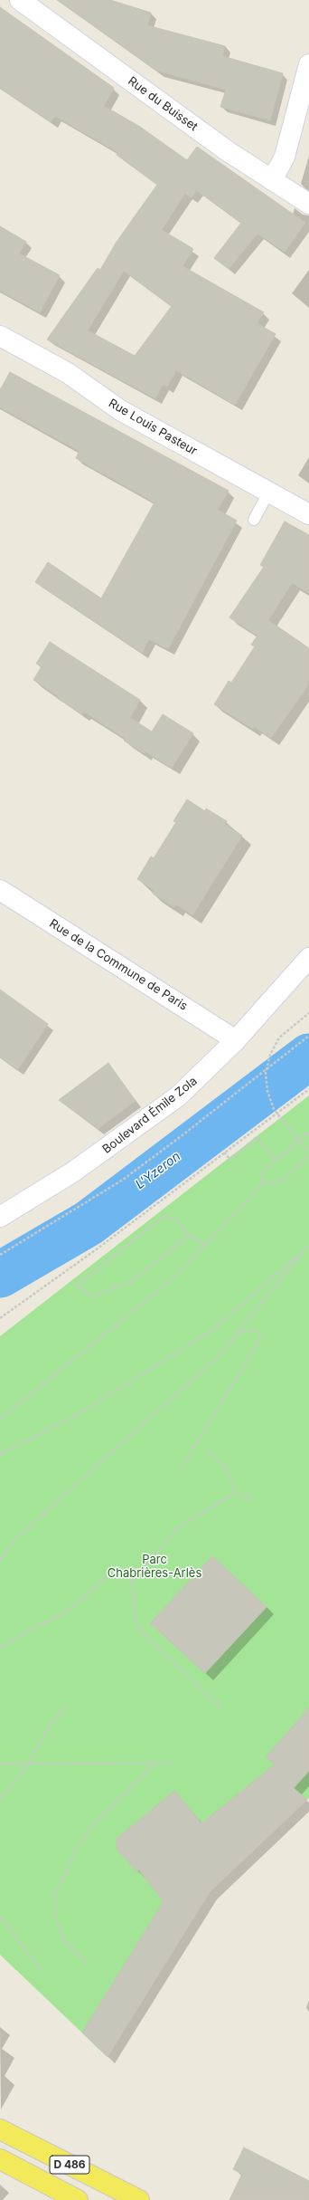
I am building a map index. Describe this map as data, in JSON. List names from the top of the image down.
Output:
{
  "streets": {
    "main road": ["D 486"],
    "street": [
      "Rue du Buisset",
      "Rue Louis Pasteur",
      "Rue de la Commune de Paris",
      "Boulevard Émile Zola"
    ]
  },
  "crossings": [
    ["Rue de la Commune de Paris", "Boulevard Émile Zola"]
  ],
  "water": ["L'Yzeron"],
  "parks": ["Parc Chabrières-Arlès"]
}
